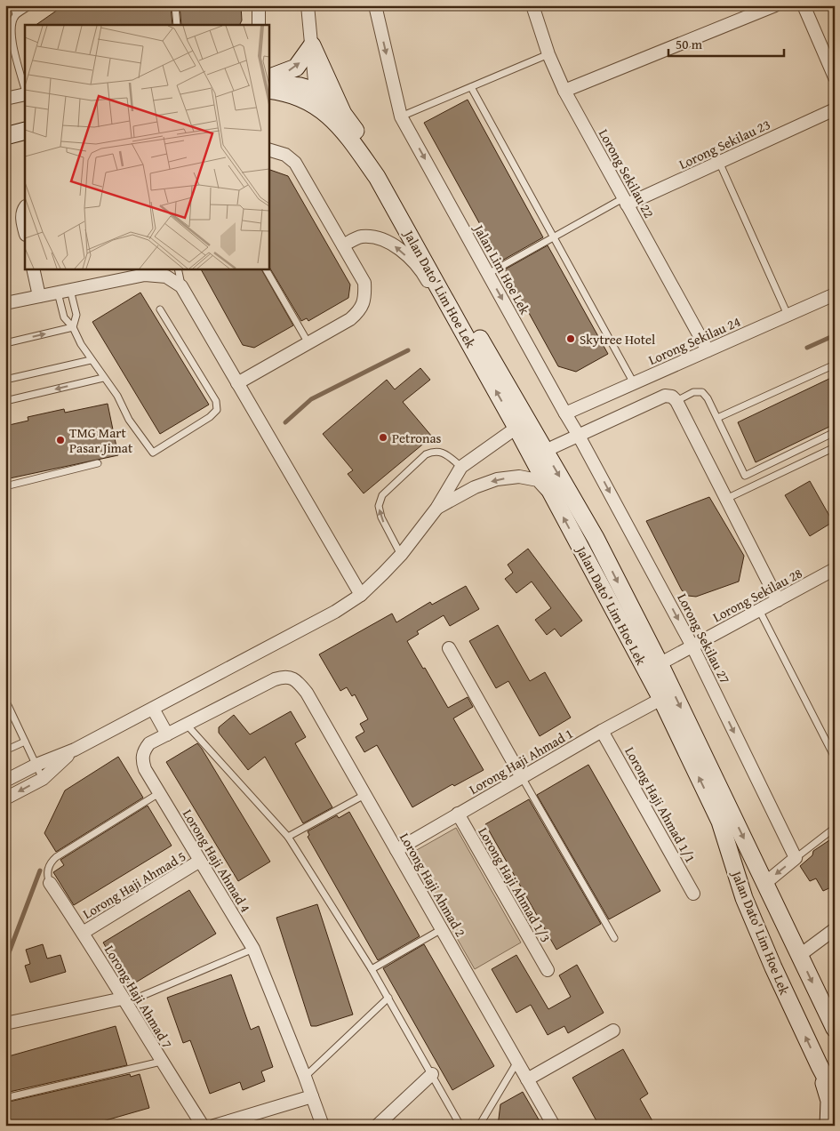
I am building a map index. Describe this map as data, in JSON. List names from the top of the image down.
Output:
{
  "streets": {
    "street": [
      "Lorong Sekilau 23",
      "Lorong Sekilau 22",
      "Jalan Lim Hoe Lek",
      "Jalan Dato' Lim Hoe Lek",
      "Lorong Sekilau 24",
      "Lorong Sekilau 28",
      "Lorong Sekilau 27",
      "Lorong Haji Ahmad 1",
      "Lorong Haji Ahmad 1/1",
      "Lorong Haji Ahmad 4",
      "Lorong Haji Ahmad 5",
      "Lorong Haji Ahmad 2",
      "Lorong Haji Ahmad 1/3",
      "Lorong Haji Ahmad 7"
    ]
  },
  "crossings": [
    ["Lorong Sekilau 23", "Lorong Sekilau 22"],
    ["Lorong Sekilau 22", "Lorong Sekilau 24"],
    ["Jalan Lim Hoe Lek", "Lorong Sekilau 24"],
    ["Jalan Lim Hoe Lek", "Lorong Sekilau 27"],
    ["Jalan Dato' Lim Hoe Lek", "Lorong Sekilau 28"],
    ["Jalan Dato' Lim Hoe Lek", "Lorong Haji Ahmad 1"],
    ["Lorong Sekilau 28", "Lorong Sekilau 27"],
    ["Lorong Haji Ahmad 1", "Lorong Haji Ahmad 1/1"],
    ["Lorong Haji Ahmad 1", "Lorong Haji Ahmad 2"],
    ["Lorong Haji Ahmad 1", "Lorong Haji Ahmad 1/3"],
    ["Lorong Haji Ahmad 4", "Lorong Haji Ahmad 5"],
    ["Lorong Haji Ahmad 4", "Lorong Haji Ahmad 2"],
    ["Lorong Haji Ahmad 5", "Lorong Haji Ahmad 7"]
  ],
  "one_way": ["Jalan Lim Hoe Lek"],
  "places": ["Skytree Hotel", "Petronas", "TMG Mart Pasar Jimat"],
  "scale_bar": "50 m"
}
